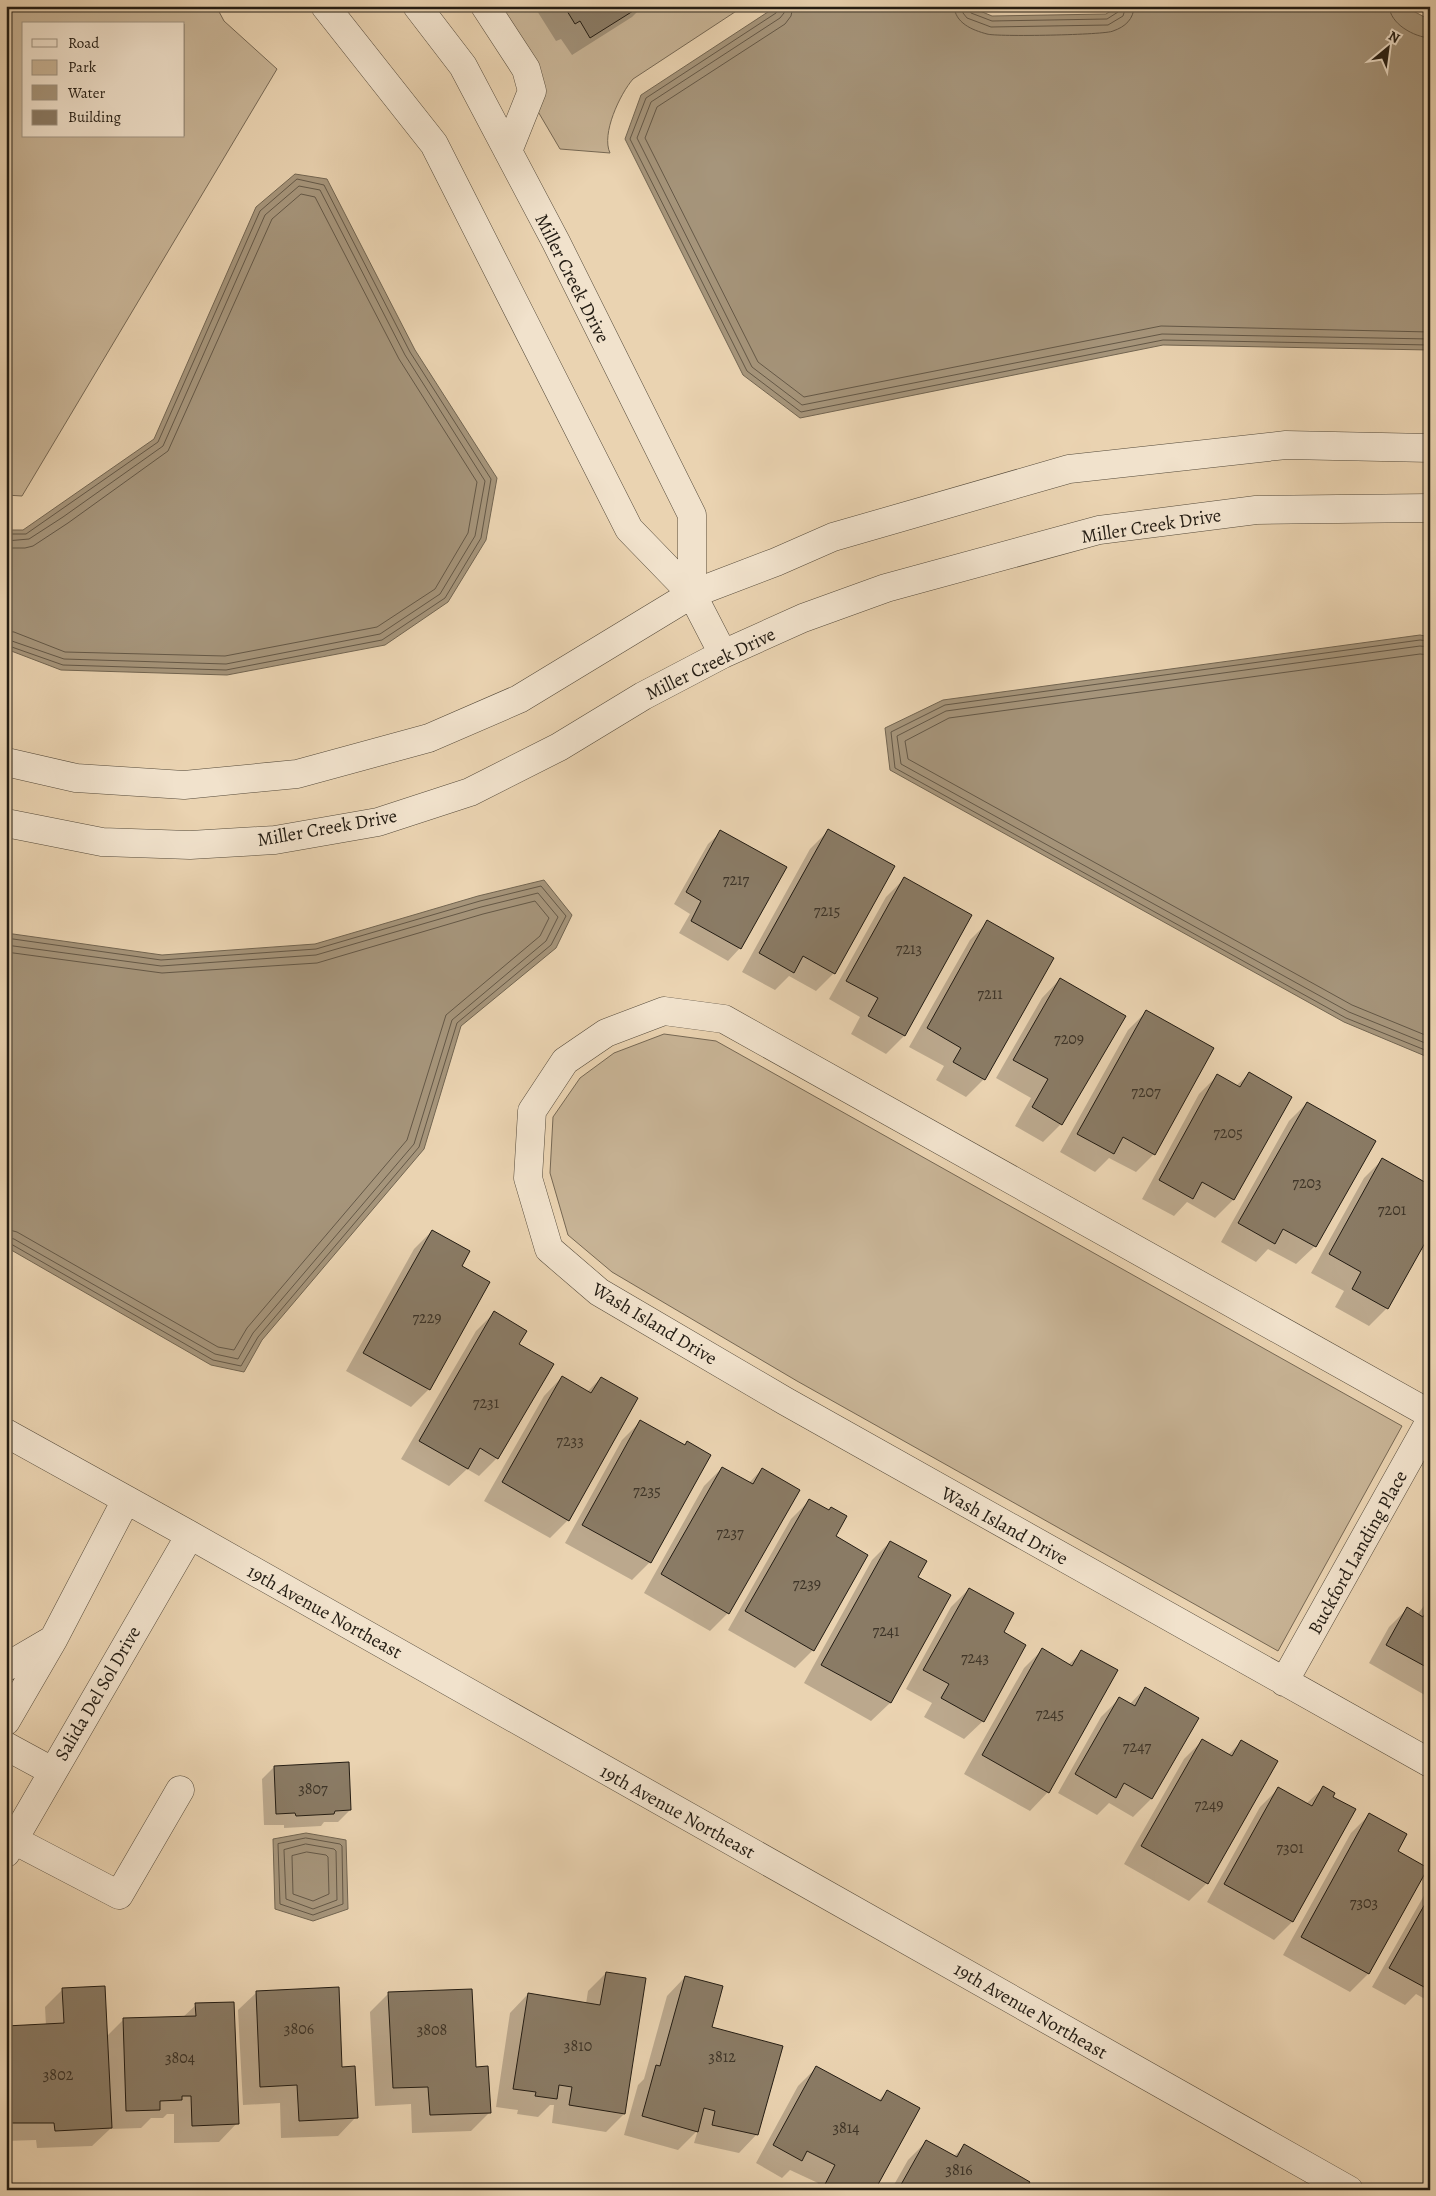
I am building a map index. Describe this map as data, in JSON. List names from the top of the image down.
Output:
{
  "streets": {
    "street": [
      "Miller Creek Drive",
      "Wash Island Drive",
      "Buckford Landing Place",
      "19th Avenue Northeast",
      "Salida Del Sol Drive"
    ]
  },
  "crossings": [
    ["Wash Island Drive", "Buckford Landing Place"],
    ["19th Avenue Northeast", "Salida Del Sol Drive"]
  ],
  "house_numbers": [
    "7217",
    "7215",
    "7213",
    "7211",
    "7209",
    "7207",
    "7205",
    "7203",
    "7201",
    "7229",
    "7231",
    "7233",
    "7235",
    "7237",
    "7239",
    "7241",
    "7243",
    "7245",
    "7247",
    "3807",
    "7249",
    "7301",
    "7303",
    "3806",
    "3808",
    "3810",
    "3812",
    "3804",
    "3802",
    "3814",
    "3816"
  ],
  "legend": [
    "Road",
    "Park",
    "Water",
    "Building"
  ],
  "north": "top right"
}
